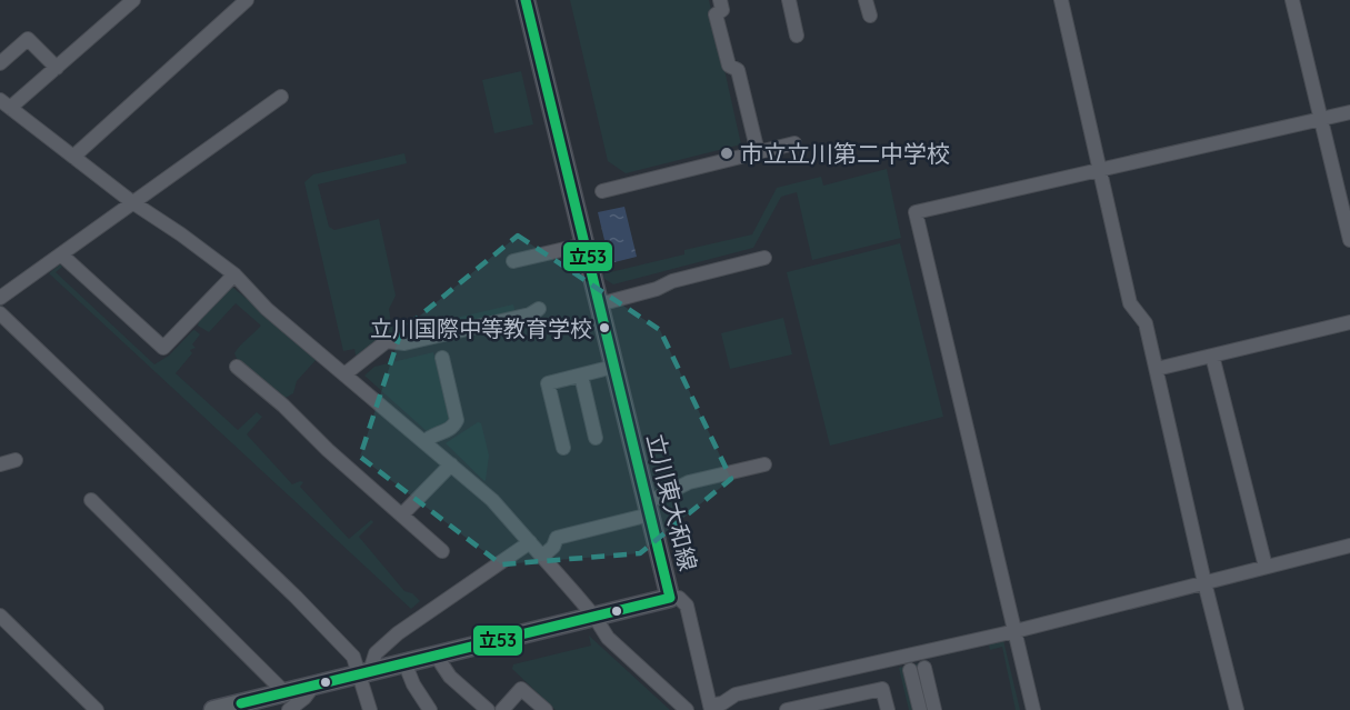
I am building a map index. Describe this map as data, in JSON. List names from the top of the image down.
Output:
{
  "streets": {
    "main road": ["立川東大和線"]
  },
  "places": ["市立立川第二中学校", "立川国際中等教育学校"],
  "lines": ["transit line 立53"]
}
